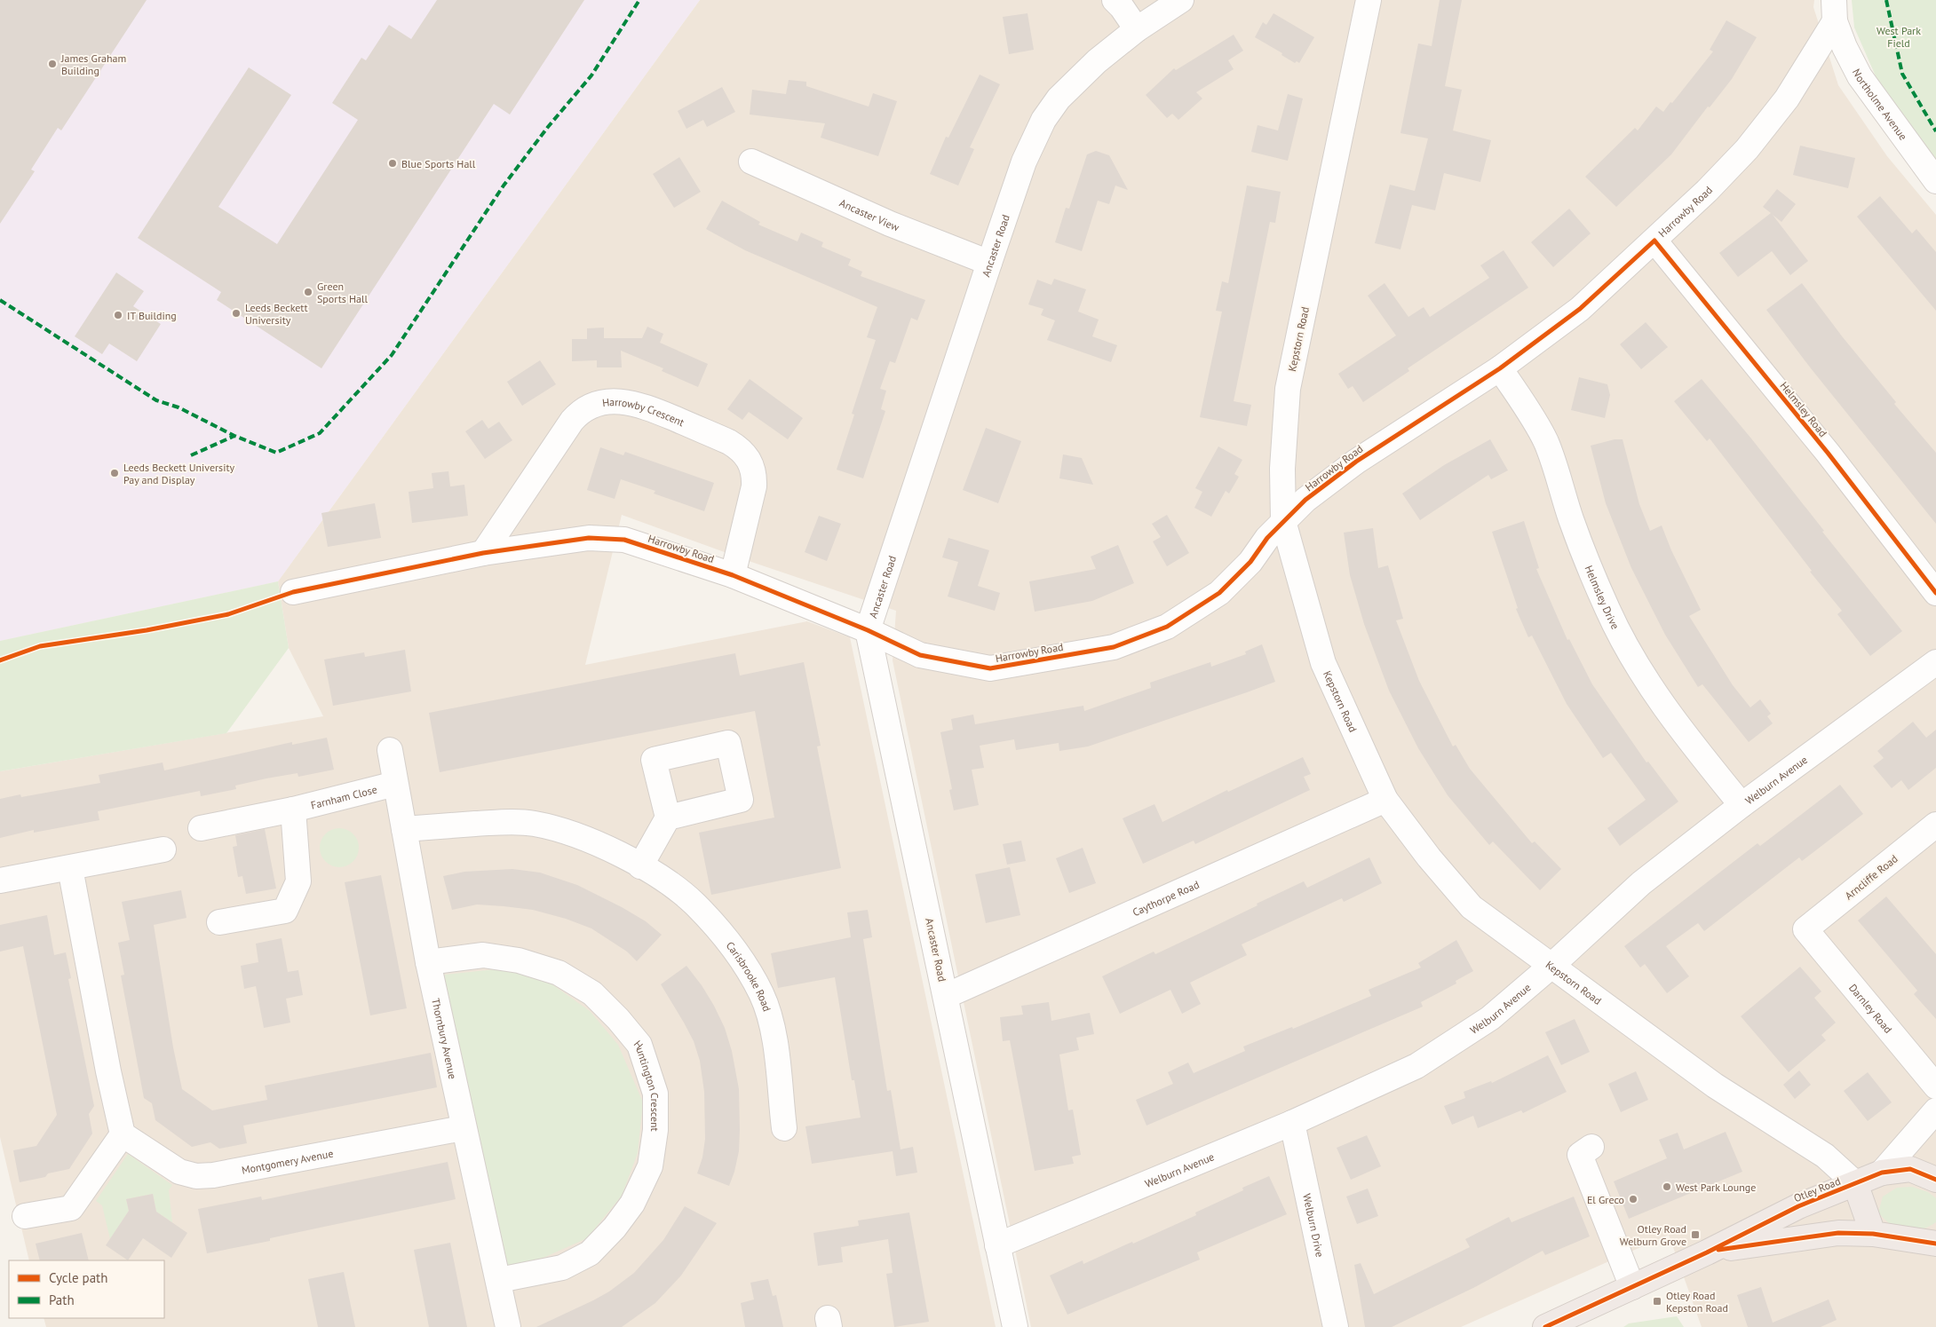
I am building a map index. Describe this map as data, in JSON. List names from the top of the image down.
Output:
{
  "streets": {
    "highway": ["Otley Road"],
    "street": [
      "Northolme Avenue",
      "Harrowby Road",
      "Ancaster View",
      "Ancaster Road",
      "Kepstorn Road",
      "Helmsley Road",
      "Harrowby Crescent",
      "Helmsley Drive",
      "Welburn Avenue",
      "Farnham Close",
      "Arncliffe Road",
      "Caythorpe Road",
      "Carisbrooke Road",
      "Darnley Road",
      "Thornbury Avenue",
      "Huntington Crescent",
      "Montgomery Avenue",
      "Welburn Drive"
    ]
  },
  "crossings": [
    ["Northolme Avenue", "Harrowby Road"],
    ["Harrowby Road", "Ancaster Road"],
    ["Harrowby Road", "Kepstorn Road"],
    ["Harrowby Road", "Helmsley Road"],
    ["Harrowby Road", "Harrowby Crescent"],
    ["Harrowby Road", "Helmsley Drive"],
    ["Ancaster View", "Ancaster Road"],
    ["Ancaster Road", "Welburn Avenue"],
    ["Ancaster Road", "Caythorpe Road"],
    ["Kepstorn Road", "Welburn Avenue"],
    ["Kepstorn Road", "Caythorpe Road"],
    ["Kepstorn Road", "Otley Road"],
    ["Helmsley Drive", "Welburn Avenue"],
    ["Welburn Avenue", "Welburn Drive"],
    ["Farnham Close", "Thornbury Avenue"],
    ["Arncliffe Road", "Darnley Road"],
    ["Carisbrooke Road", "Thornbury Avenue"],
    ["Thornbury Avenue", "Huntington Crescent"],
    ["Thornbury Avenue", "Montgomery Avenue"]
  ],
  "parks": ["West Park Field"],
  "places": {
    "other": [
      "James Graham Building",
      "Blue Sports Hall",
      "Green Sports Hall",
      "Leeds Beckett University",
      "IT Building",
      "Leeds Beckett University Pay and Display",
      "West Park Lounge",
      "El Greco"
    ],
    "transit": ["Otley Road Welburn Grove", "Otley Road Kepston Road"]
  },
  "legend": ["Cycle path", "Path"]
}
